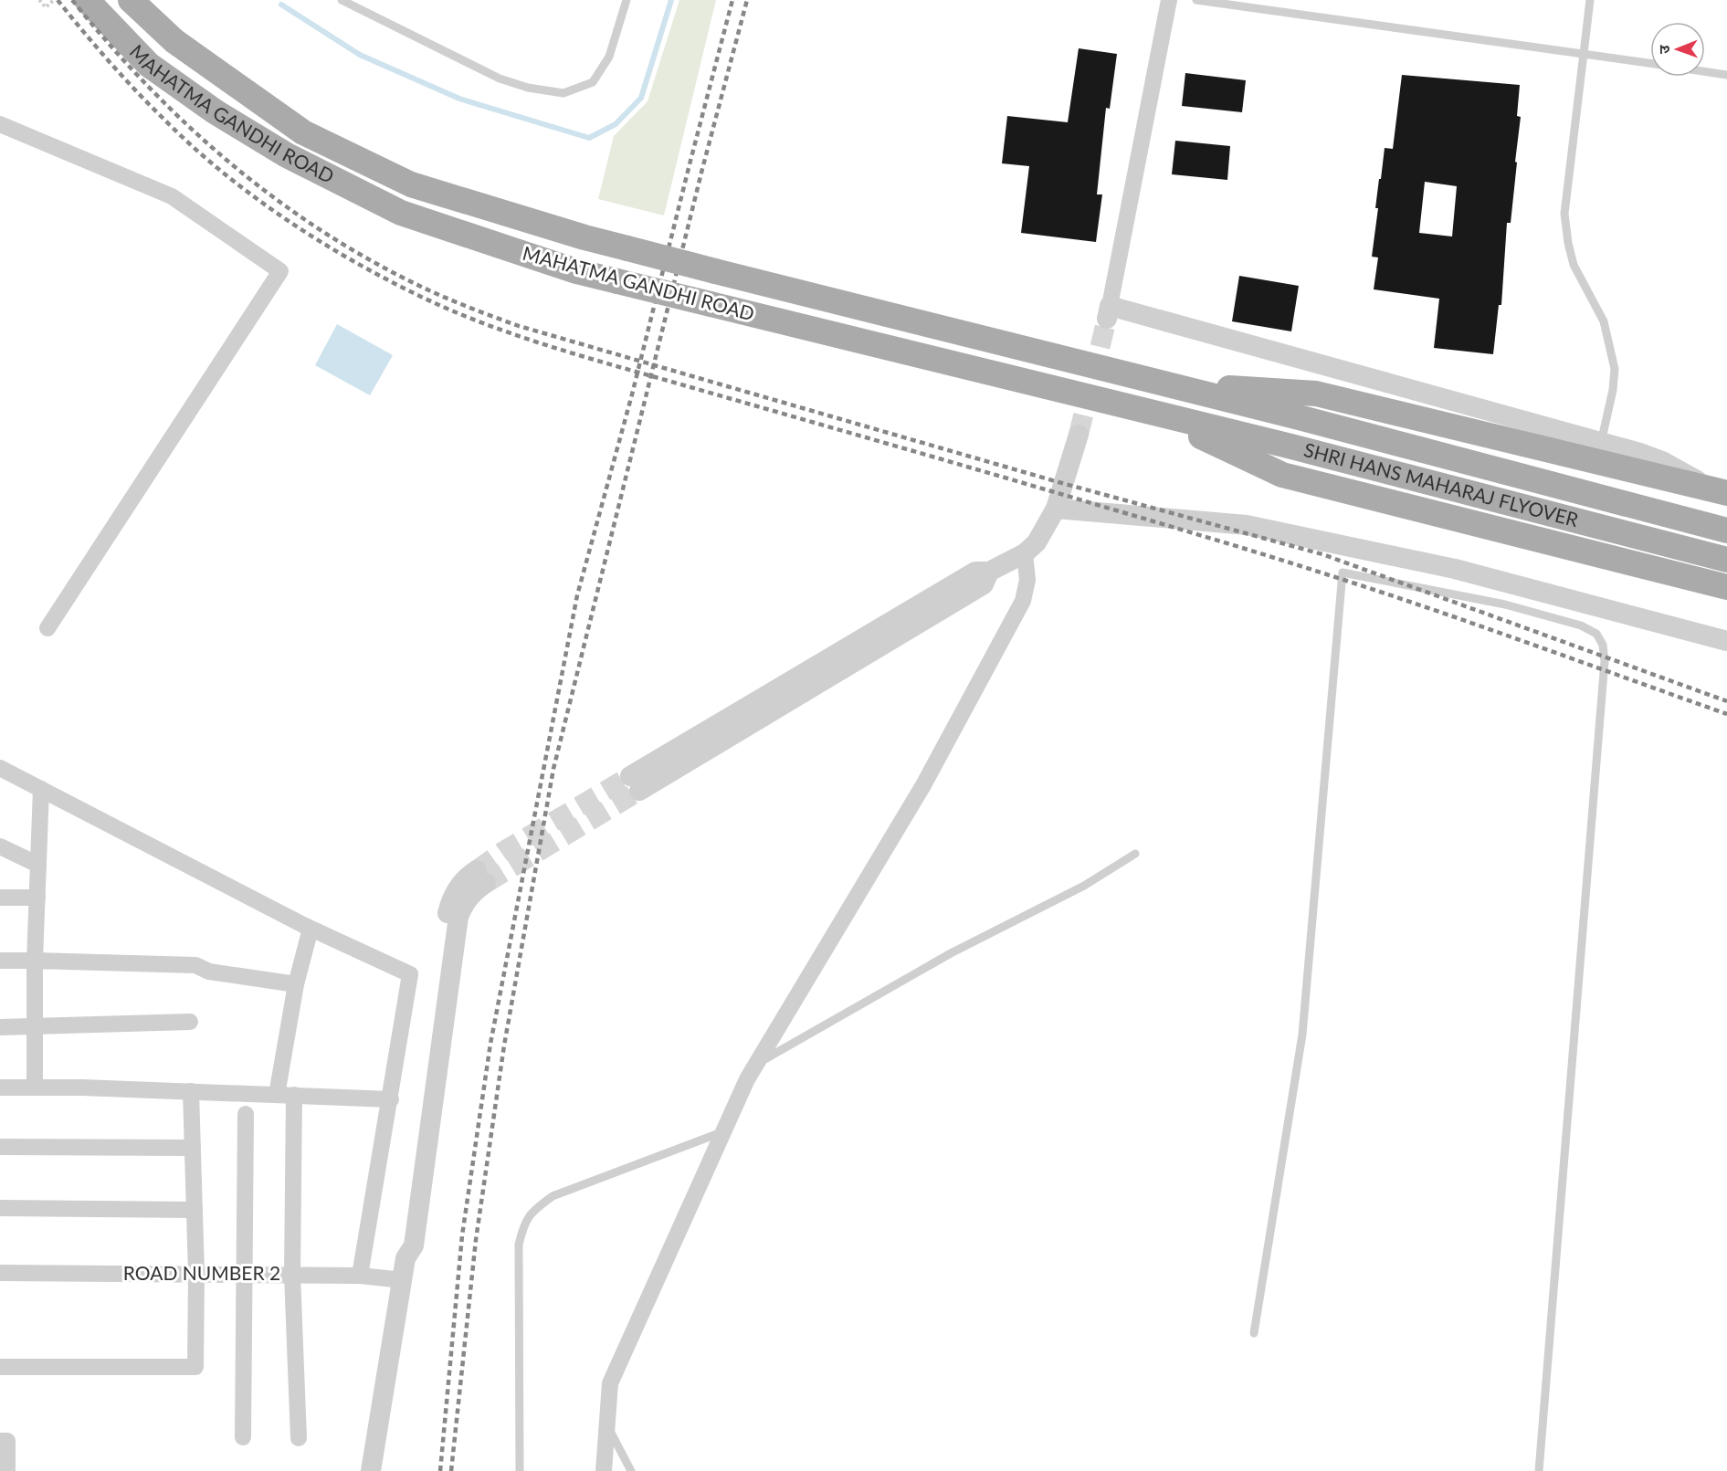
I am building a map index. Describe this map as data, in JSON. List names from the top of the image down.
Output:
{
  "streets": {
    "main road": ["MAHATMA GANDHI ROAD", "SHRI HANS MAHARAJ FLYOVER"],
    "street": ["ROAD NUMBER 2"]
  },
  "crossings": [
    ["MAHATMA GANDHI ROAD", "SHRI HANS MAHARAJ FLYOVER"]
  ],
  "north": "left"
}
